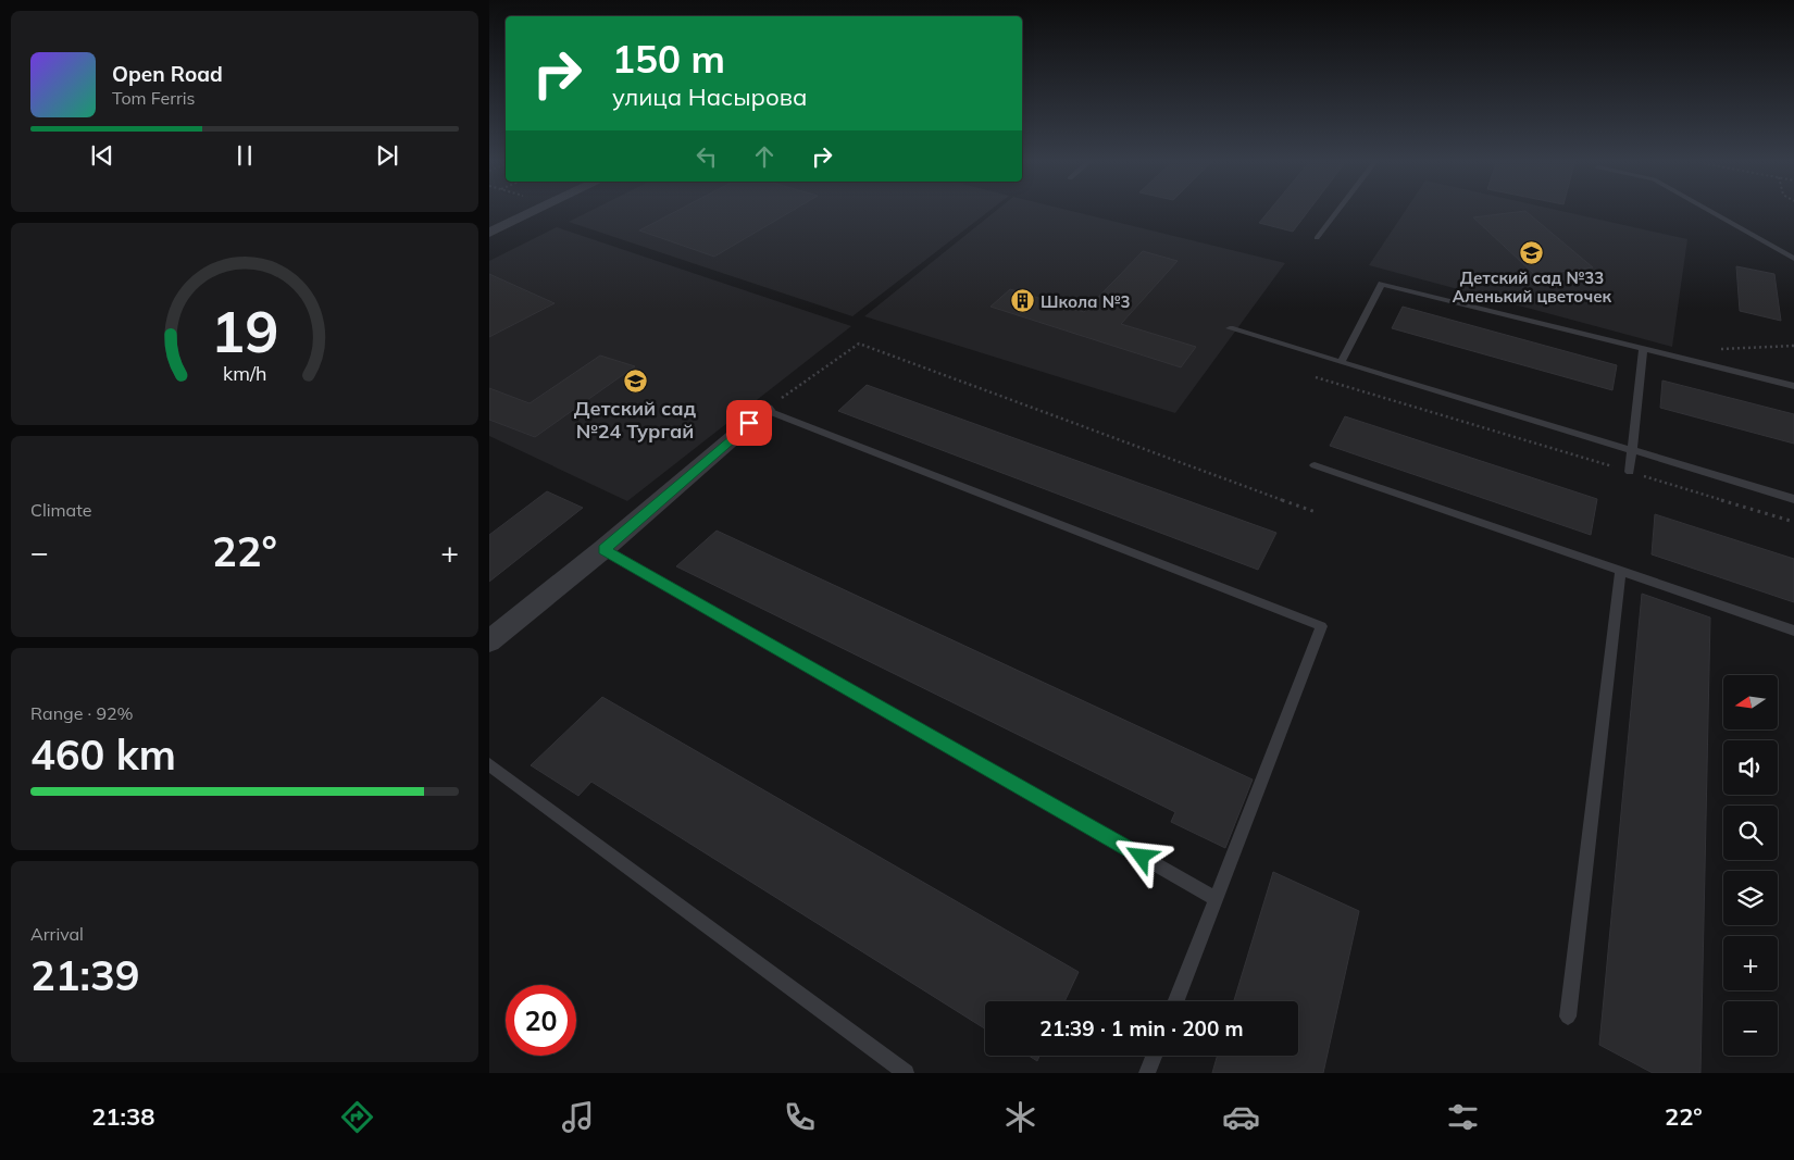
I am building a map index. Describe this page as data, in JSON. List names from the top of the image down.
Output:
{
  "places": {
    "school or university": ["Детский сад №33 Аленький цветочек", "Детский сад №24 Тургай"],
    "building": ["Школа №3"]
  },
  "north": "left",
  "page": {
    "turn": ["150 m", "улица Насырова"],
    "song": ["Open Road", "Tom Ferris"],
    "tile": [
      "Climate",
      ["Range · 92%", "460 km"],
      ["Arrival", "21:39"]
    ],
    "heat": ["−", "22°", "+"],
    "map_buttons": ["+", "−"],
    "limit": "20",
    "trip": "21:39 · 1 min · 200 m",
    "tabs": ["21:38", "22°"],
    "gauge": ["19", "km/h"]
  }
}
